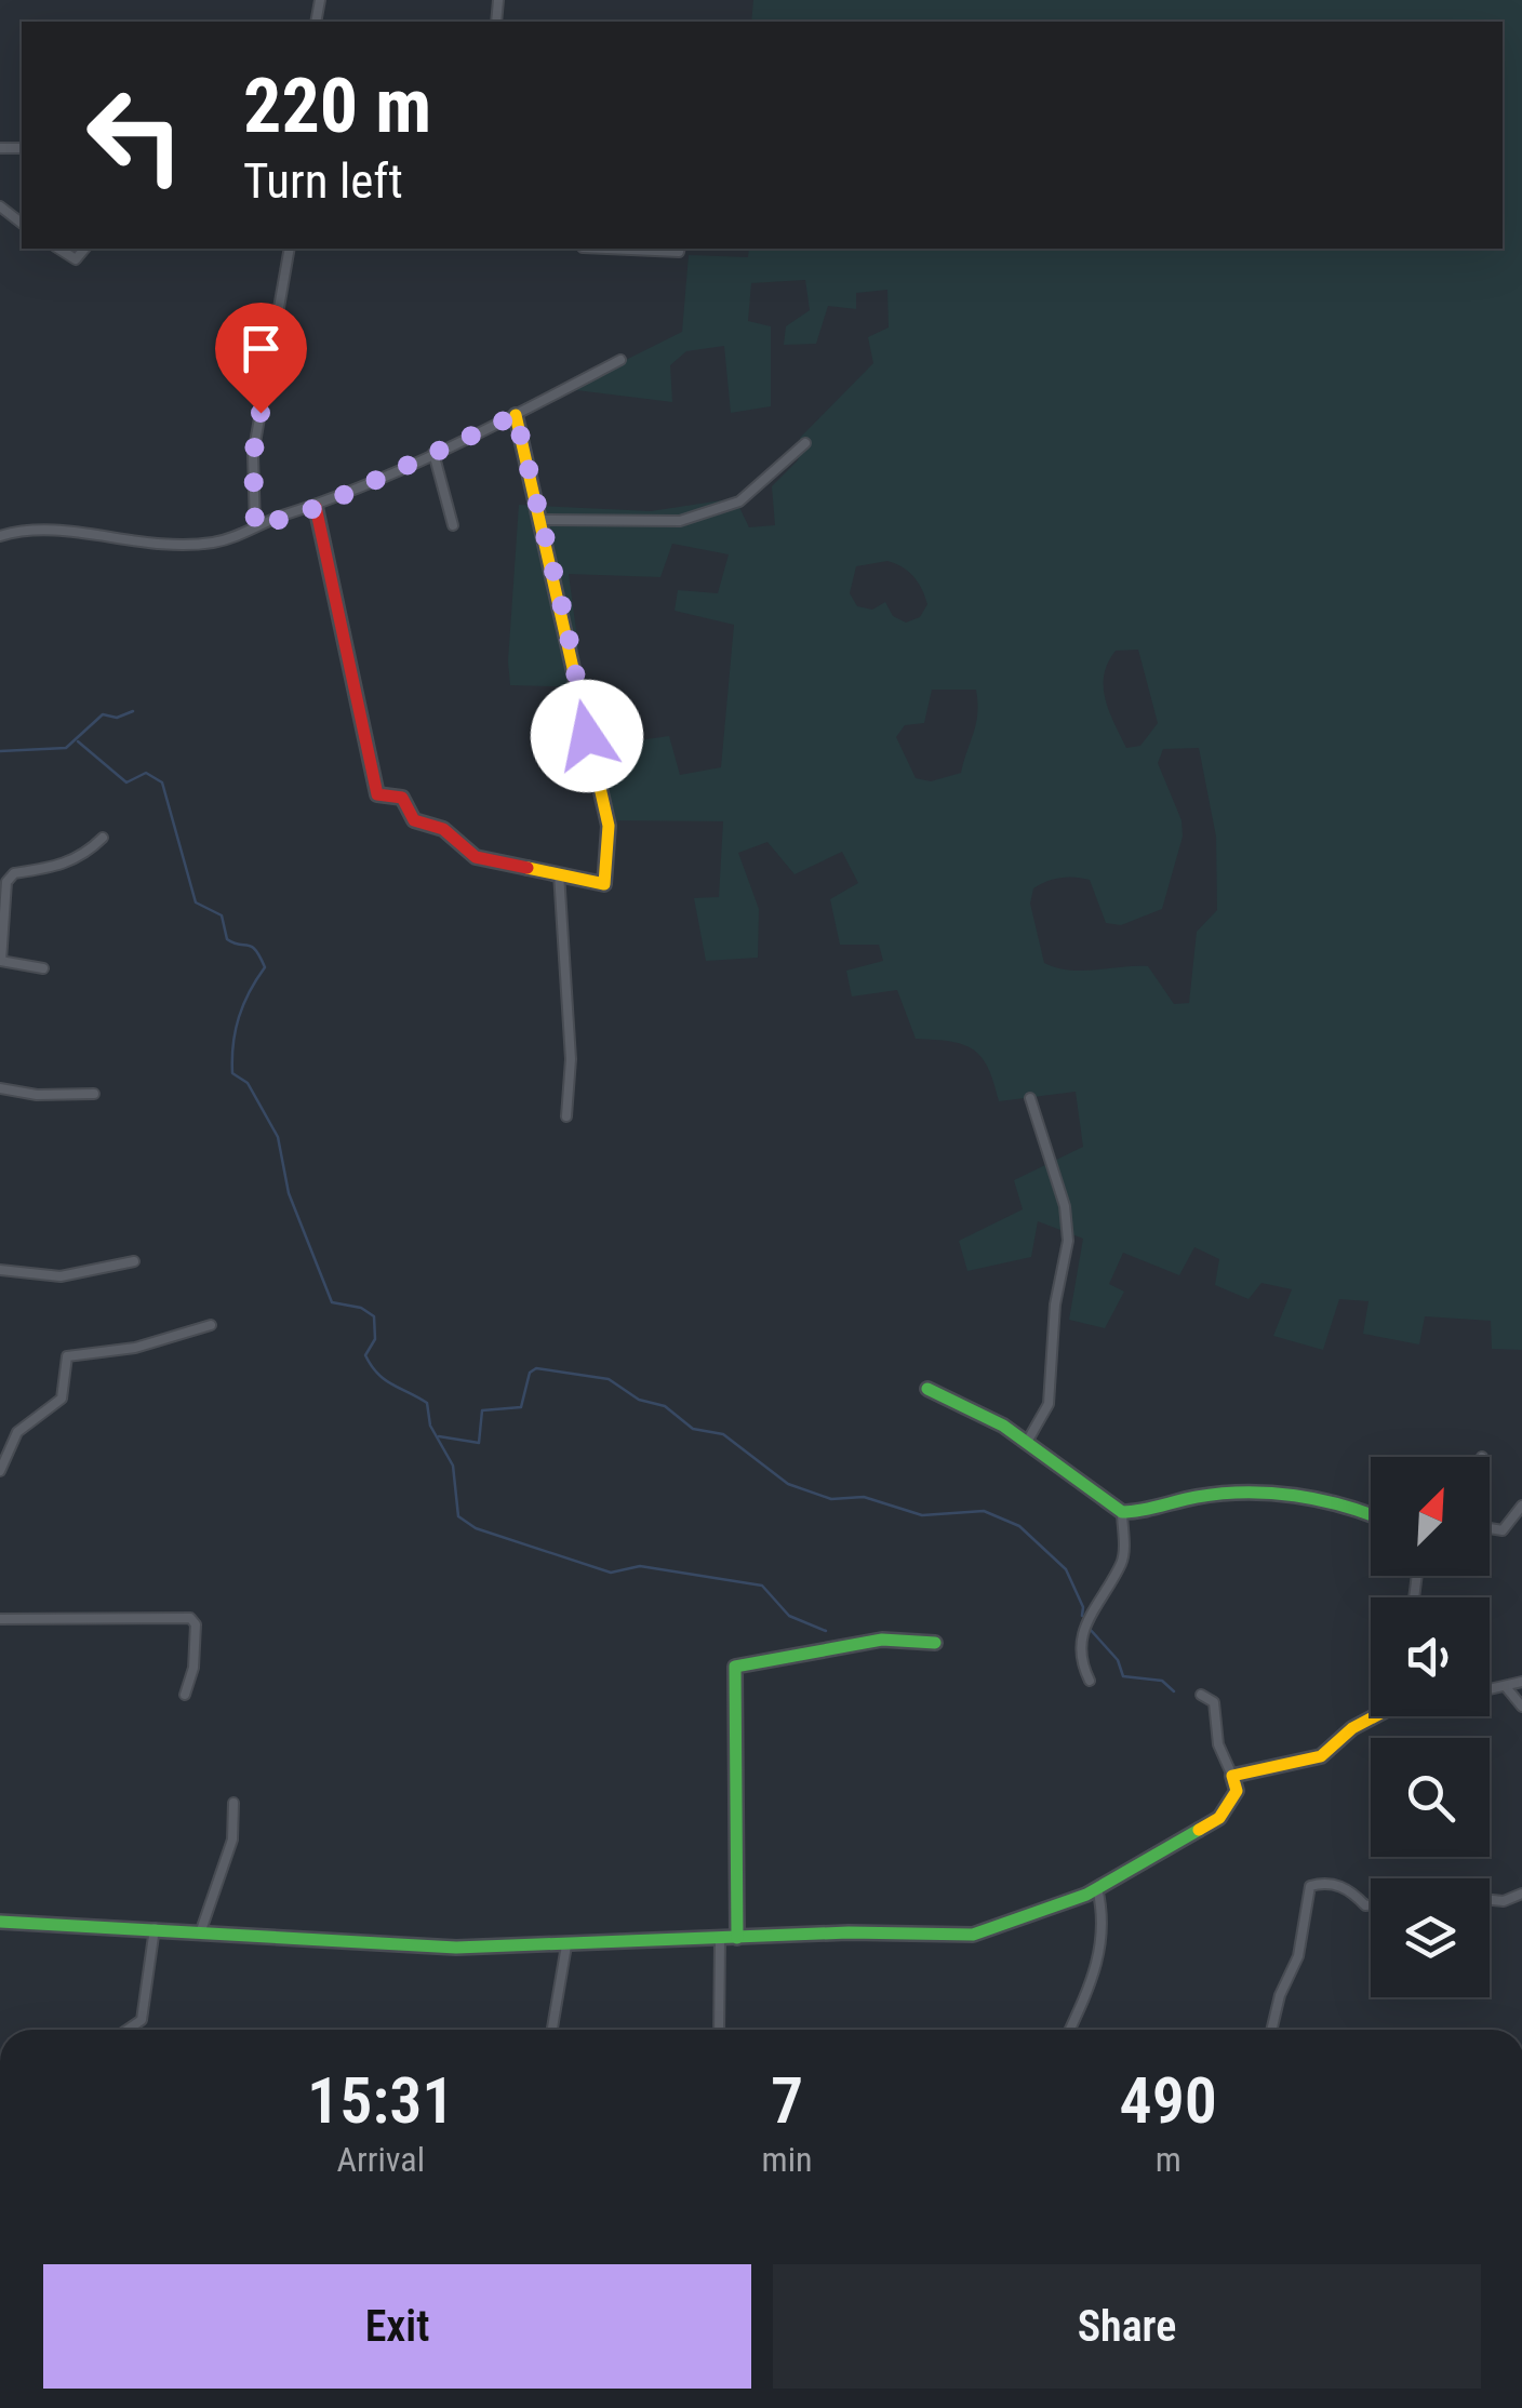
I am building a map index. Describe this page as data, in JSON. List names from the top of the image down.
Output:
{
  "north": "top right",
  "page": {
    "turn": ["220 m", "Turn left"],
    "eta": [
      "15:31",
      "Arrival",
      "7",
      "min",
      "490",
      "m"
    ],
    "buttons": ["Exit", "Share"]
  }
}
